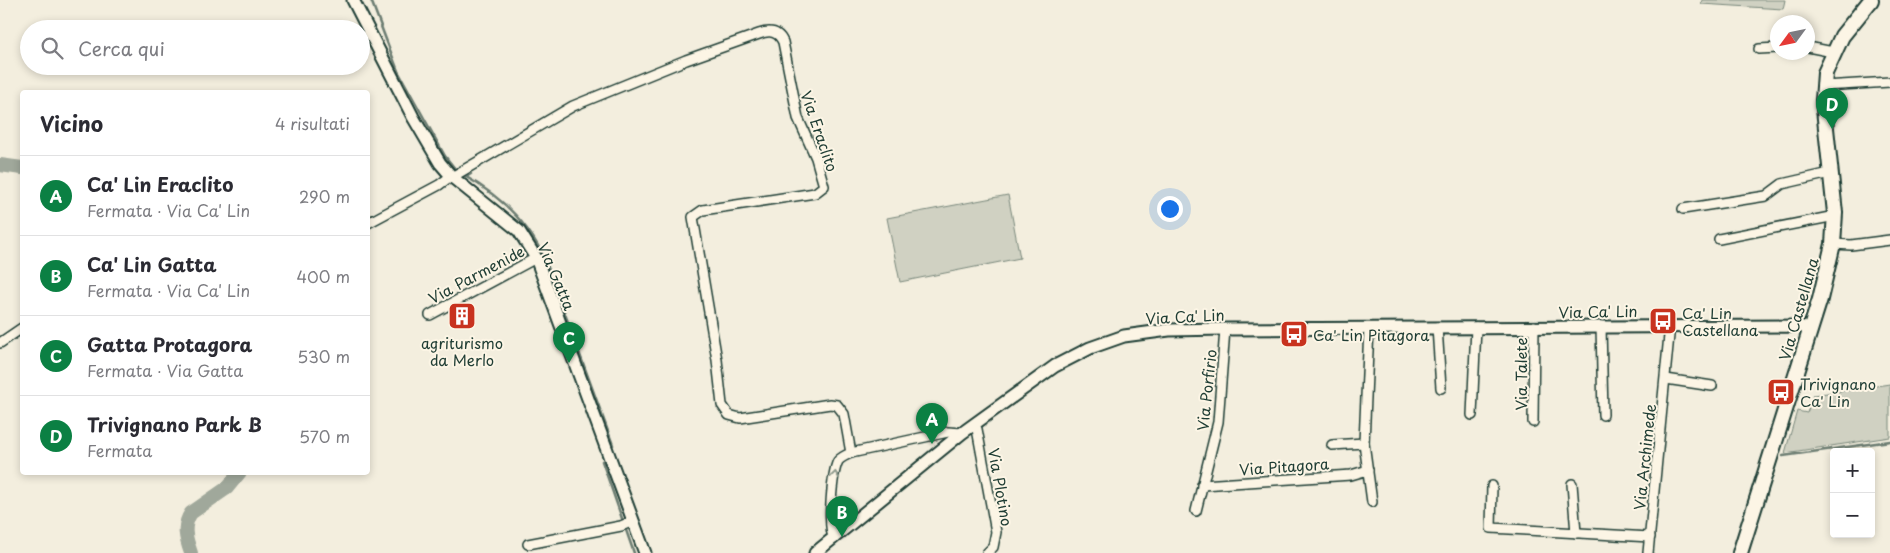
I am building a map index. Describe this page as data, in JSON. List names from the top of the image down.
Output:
{
  "streets": {
    "main road": ["Via Castellana"],
    "street": [
      "Via Eraclito",
      "Via Parmenide",
      "Via Gatta",
      "Via Ca' Lin",
      "Via Talete",
      "Via Porfirio",
      "Via Archimede",
      "Via Pitagora",
      "Via Plotino"
    ]
  },
  "crossings": [
    ["Via Eraclito", "Via Gatta"],
    ["Via Parmenide", "Via Gatta"],
    ["Via Castellana", "Via Ca' Lin"],
    ["Via Ca' Lin", "Via Talete"],
    ["Via Ca' Lin", "Via Porfirio"],
    ["Via Ca' Lin", "Via Archimede"],
    ["Via Ca' Lin", "Via Plotino"],
    ["Via Porfirio", "Via Pitagora"]
  ],
  "places": {
    "building": ["agriturismo da Merlo"],
    "bus stop": ["Ca' Lin Castellana", "Ca' Lin Pitagora", "Trivignano Ca' Lin"]
  },
  "north": "bottom left",
  "page": {
    "search": "Cerca qui",
    "pins": [
      "D",
      "C",
      "A",
      "B"
    ],
    "heading": ["Vicino", "4 risultati"],
    "list": [
      {
        "mark": "A",
        "name": "Ca' Lin Eraclito",
        "note": "Fermata · Via Ca' Lin",
        "value": "290 m"
      },
      {
        "mark": "B",
        "name": "Ca' Lin Gatta",
        "note": "Fermata · Via Ca' Lin",
        "value": "400 m"
      },
      {
        "mark": "C",
        "name": "Gatta Protagora",
        "note": "Fermata · Via Gatta",
        "value": "530 m"
      },
      {
        "mark": "D",
        "name": "Trivignano Park B",
        "note": "Fermata",
        "value": "570 m"
      }
    ],
    "map_buttons": ["+", "−"]
  }
}
